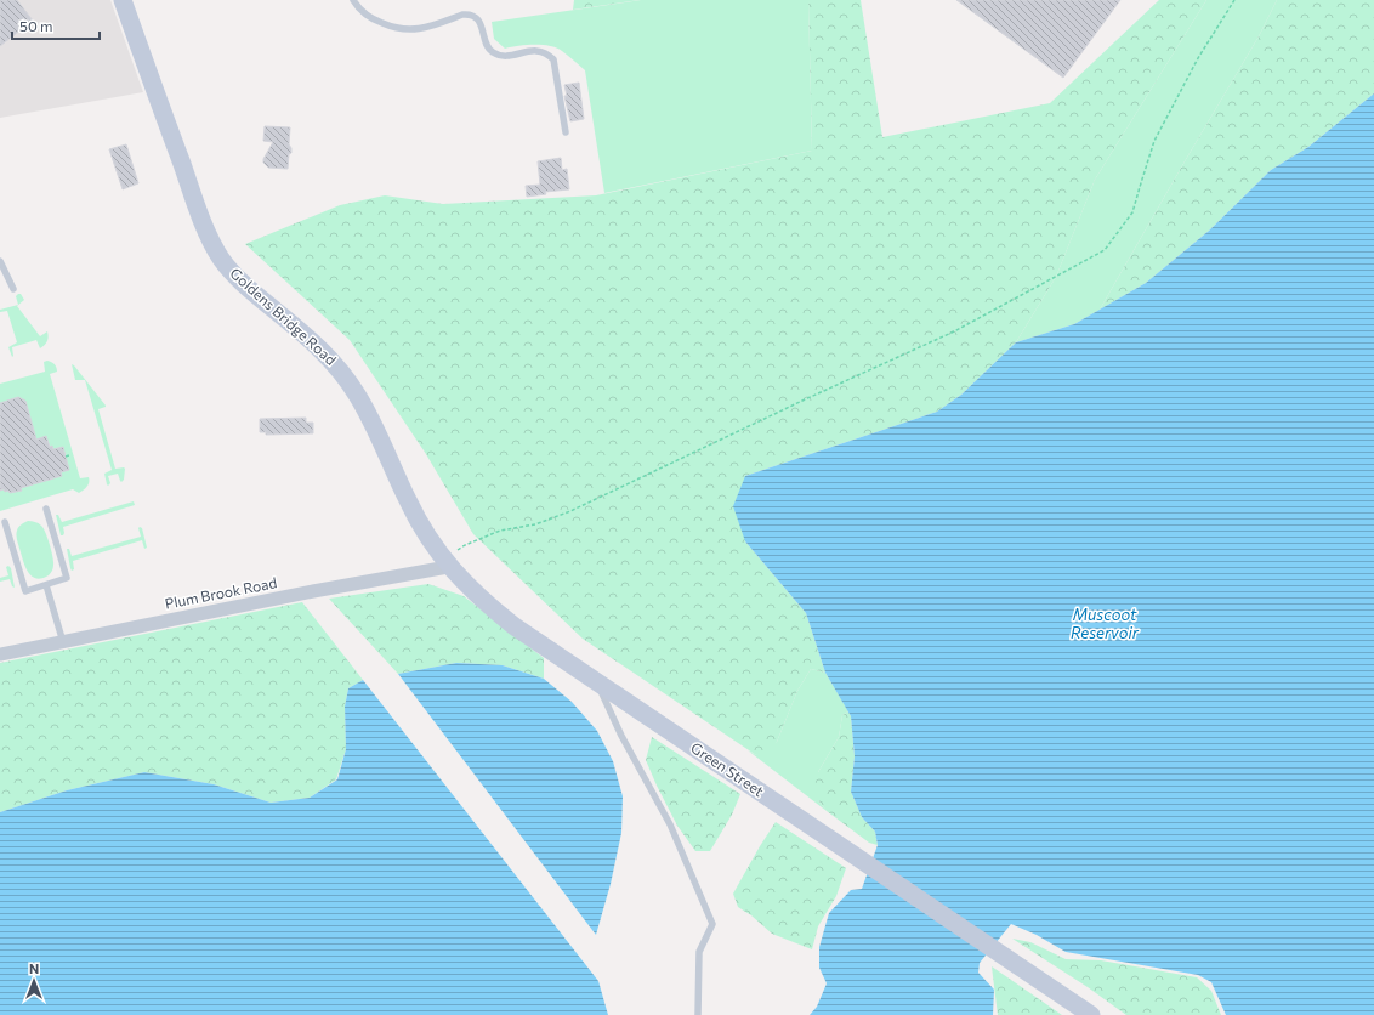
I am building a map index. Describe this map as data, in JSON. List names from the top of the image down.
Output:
{
  "streets": {
    "main road": ["Goldens Bridge Road", "Green Street"],
    "street": ["Plum Brook Road"]
  },
  "crossings": [
    ["Goldens Bridge Road", "Plum Brook Road"],
    ["Goldens Bridge Road", "Green Street"],
    ["Plum Brook Road", "Green Street"]
  ],
  "water": ["Muscoot Reservoir"],
  "scale_bar": "50 m",
  "north": "top"
}
